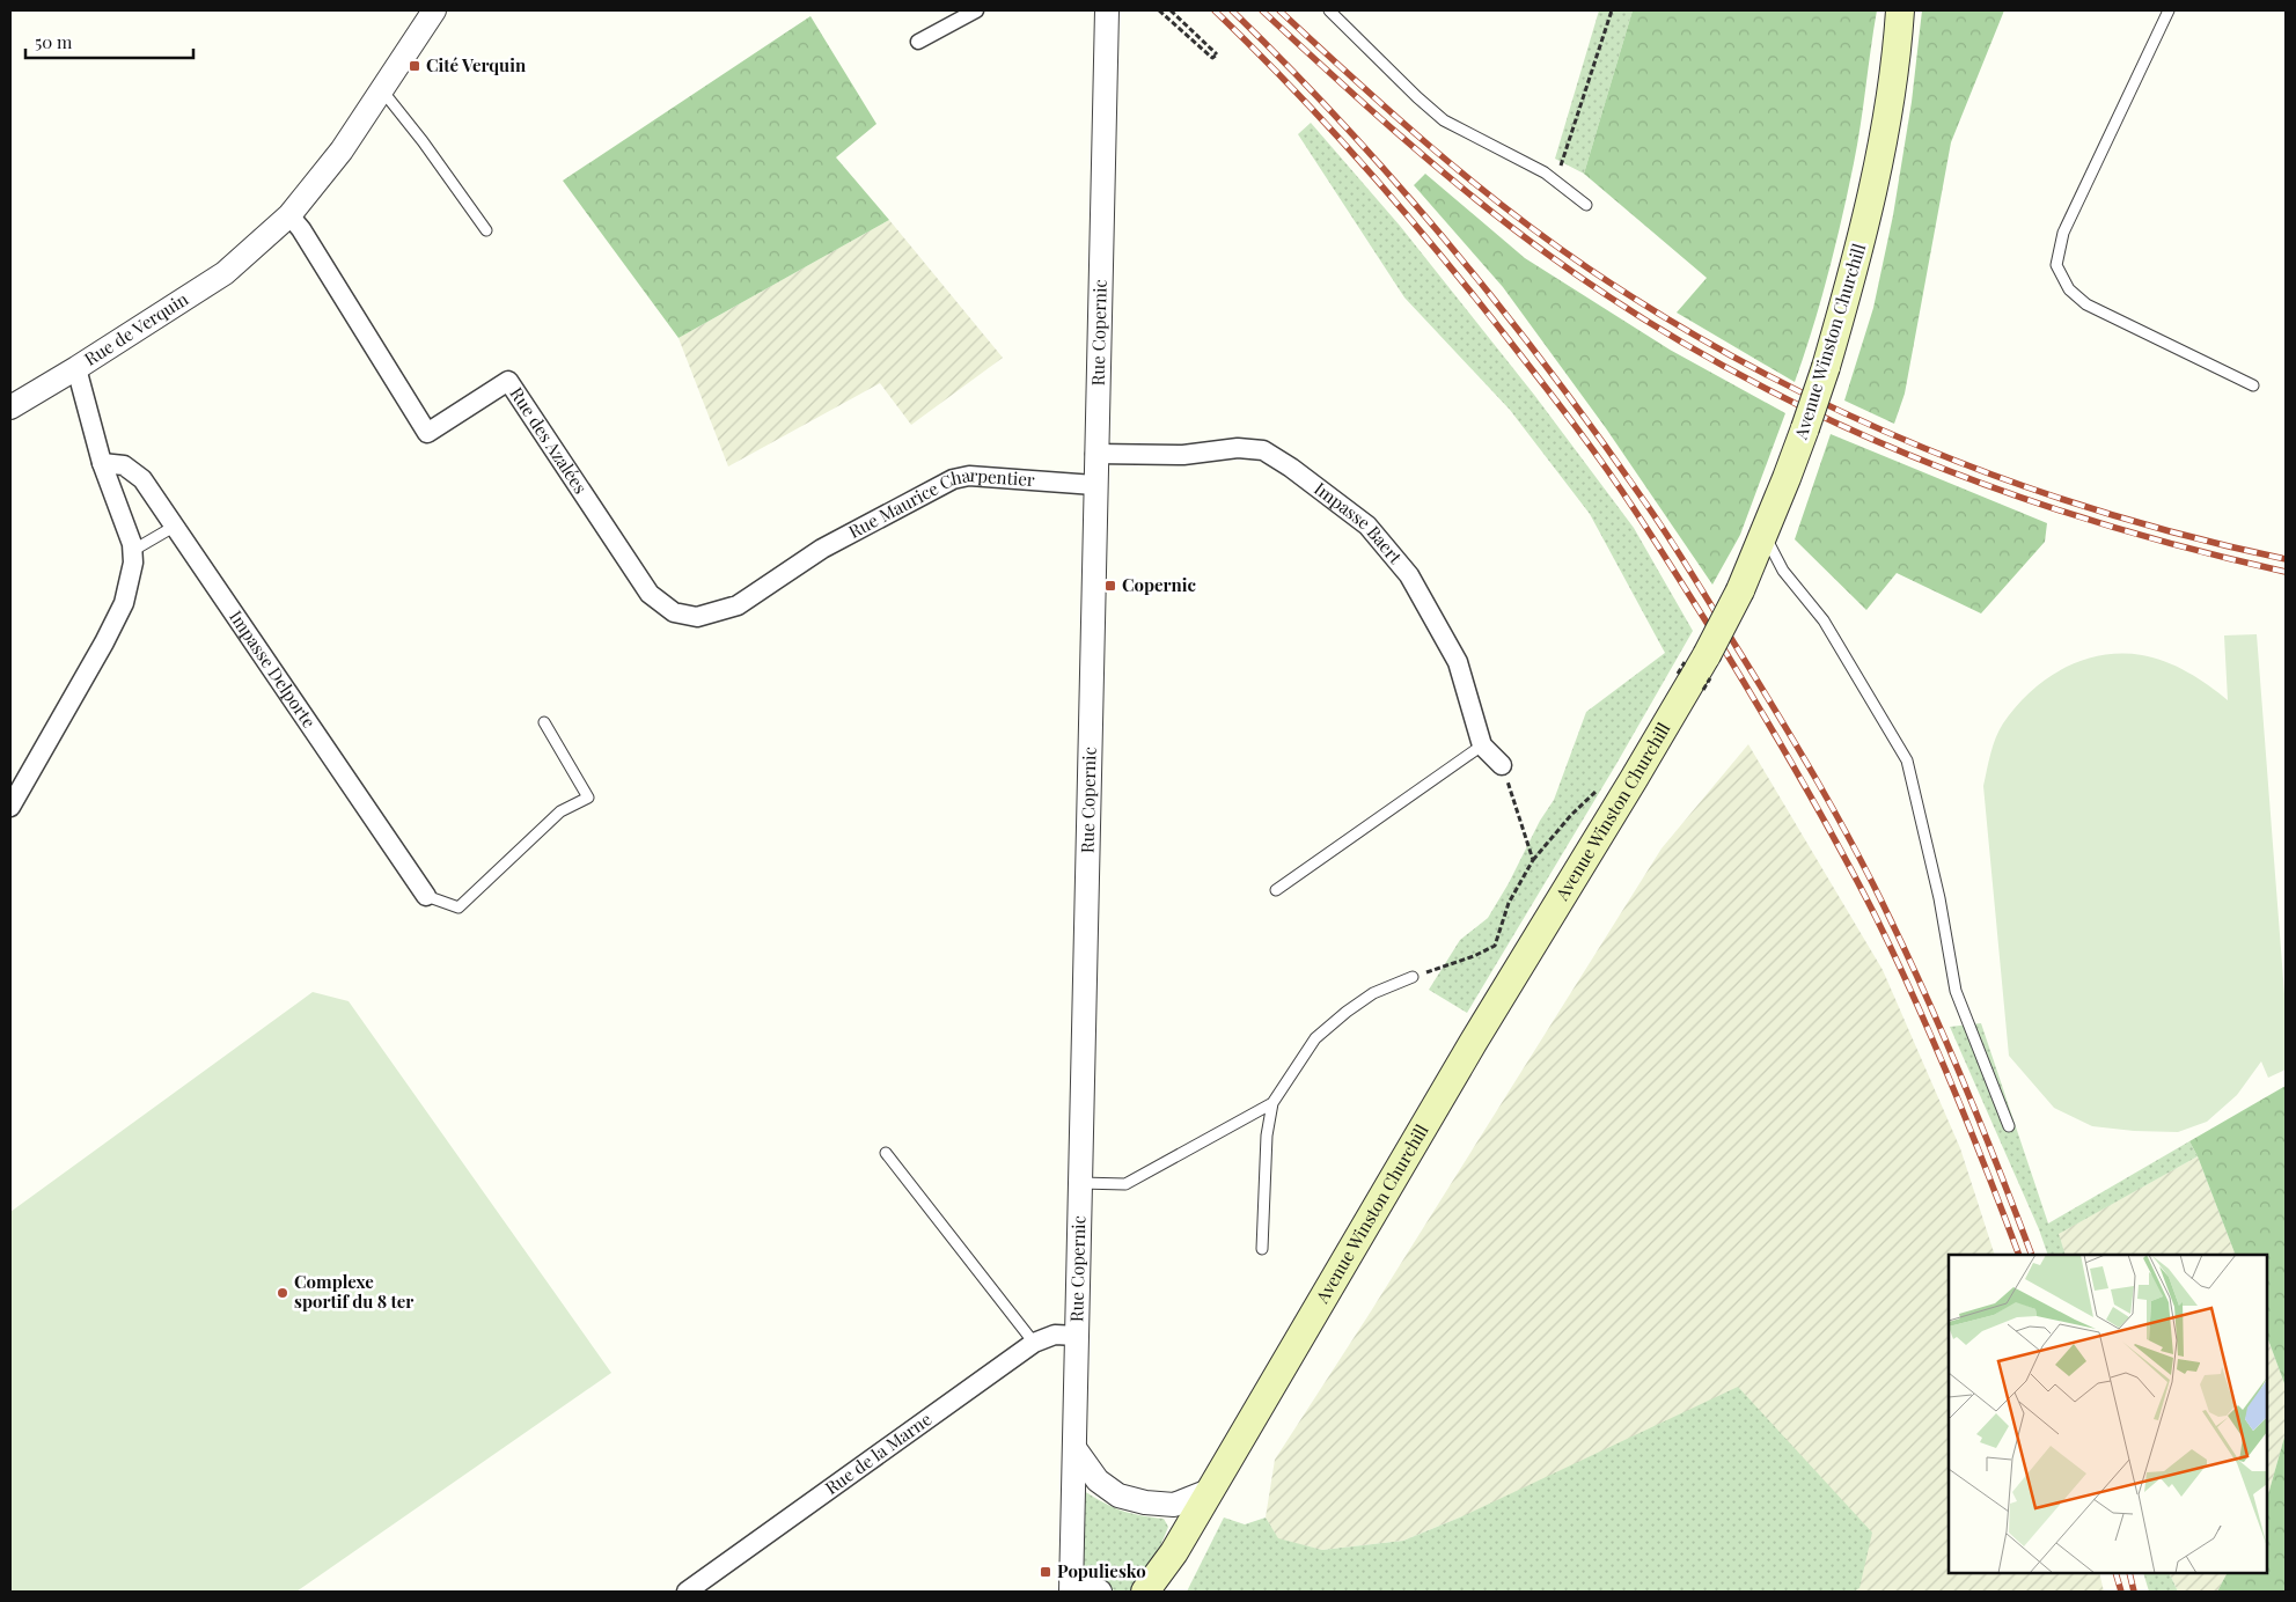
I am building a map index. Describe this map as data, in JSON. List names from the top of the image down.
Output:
{
  "streets": {
    "main road": ["Avenue Winston Churchill"],
    "street": [
      "Rue de Verquin",
      "Rue Copernic",
      "Rue des Azalées",
      "Rue Maurice Charpentier",
      "Impasse Baert",
      "Impasse Delporte",
      "Rue de la Marne"
    ]
  },
  "crossings": [
    ["Rue de Verquin", "Rue des Azalées"],
    ["Rue de Verquin", "Impasse Delporte"],
    ["Rue Copernic", "Rue Maurice Charpentier"],
    ["Rue Copernic", "Impasse Baert"],
    ["Rue Copernic", "Rue de la Marne"],
    ["Rue des Azalées", "Rue Maurice Charpentier"]
  ],
  "places": {
    "transit": ["Cité Verquin", "Copernic", "Populiesko"],
    "other": ["Complexe sportif du 8 ter"]
  },
  "scale_bar": "50 m"
}
